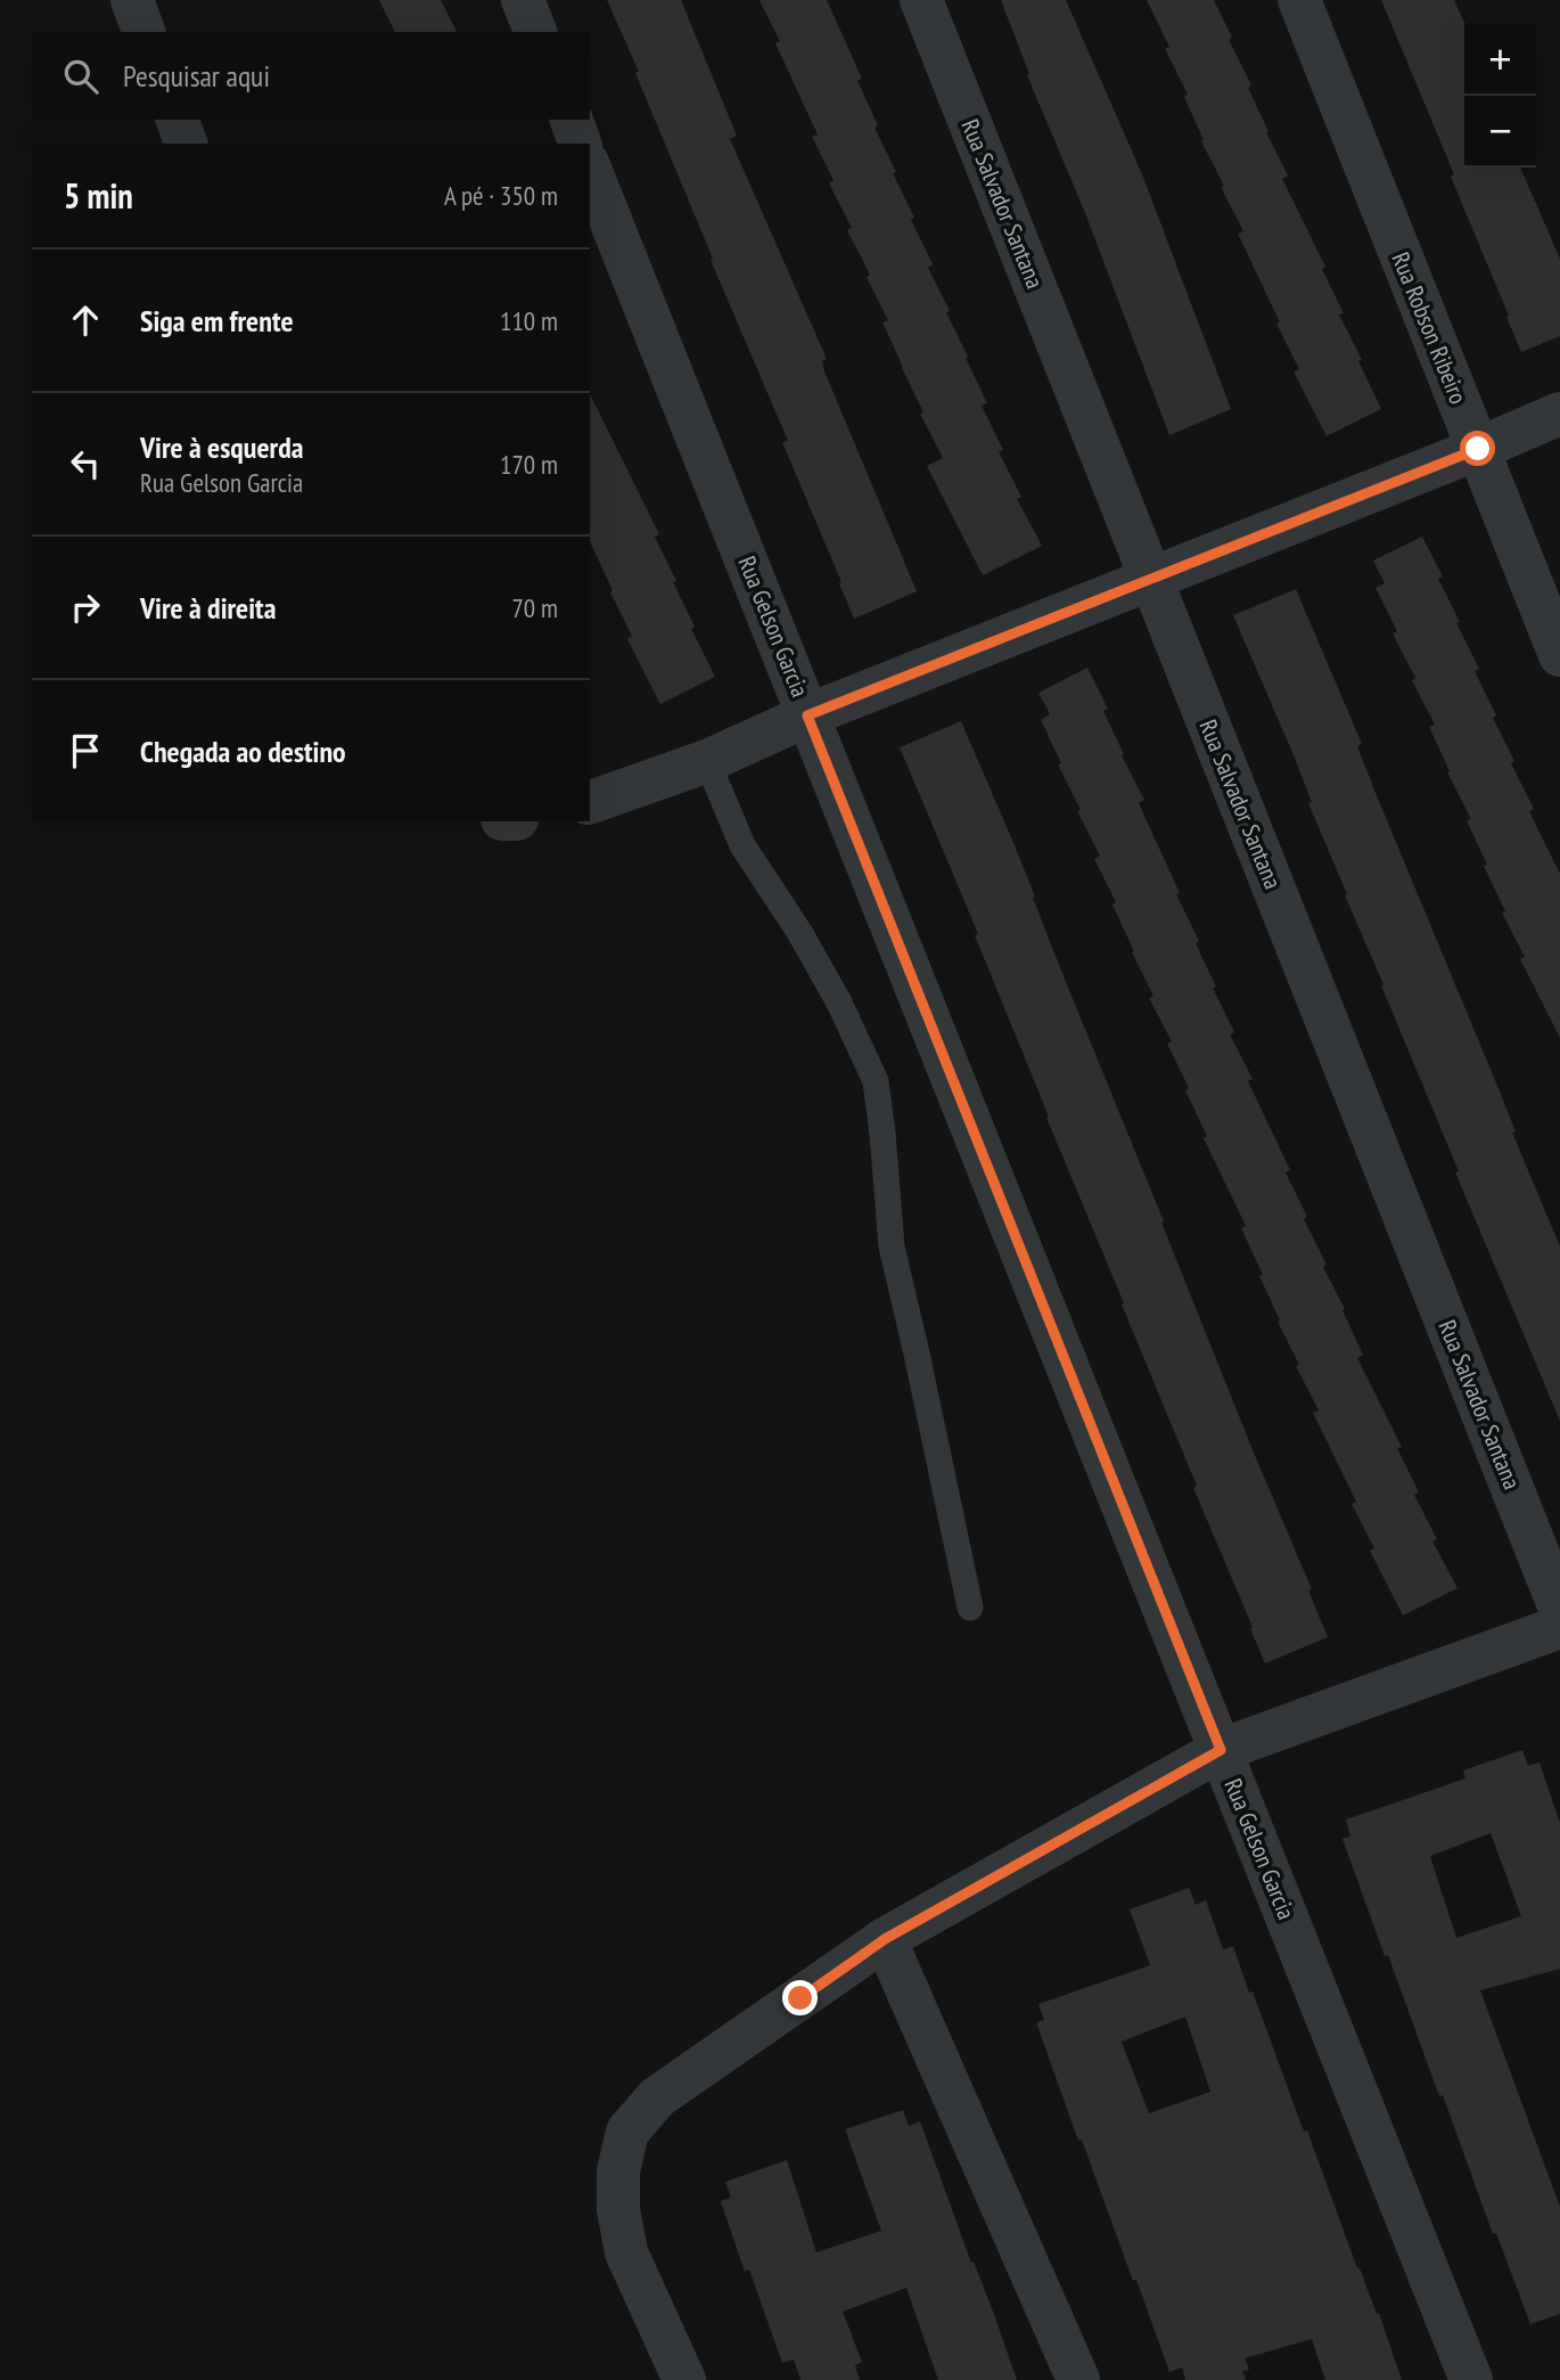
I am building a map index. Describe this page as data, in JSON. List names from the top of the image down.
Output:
{
  "streets": {
    "street": ["Rua Salvador Santana", "Rua Robson Ribeiro", "Rua Gelson Garcia"]
  },
  "page": {
    "map_buttons": ["+", "−"],
    "search": "Pesquisar aqui",
    "heading": ["5 min", "A pé · 350 m"],
    "list": [
      ["Siga em frente", "110 m"],
      ["Vire à esquerda", "Rua Gelson Garcia", "170 m"],
      ["Vire à direita", "70 m"],
      "Chegada ao destino"
    ]
  }
}
